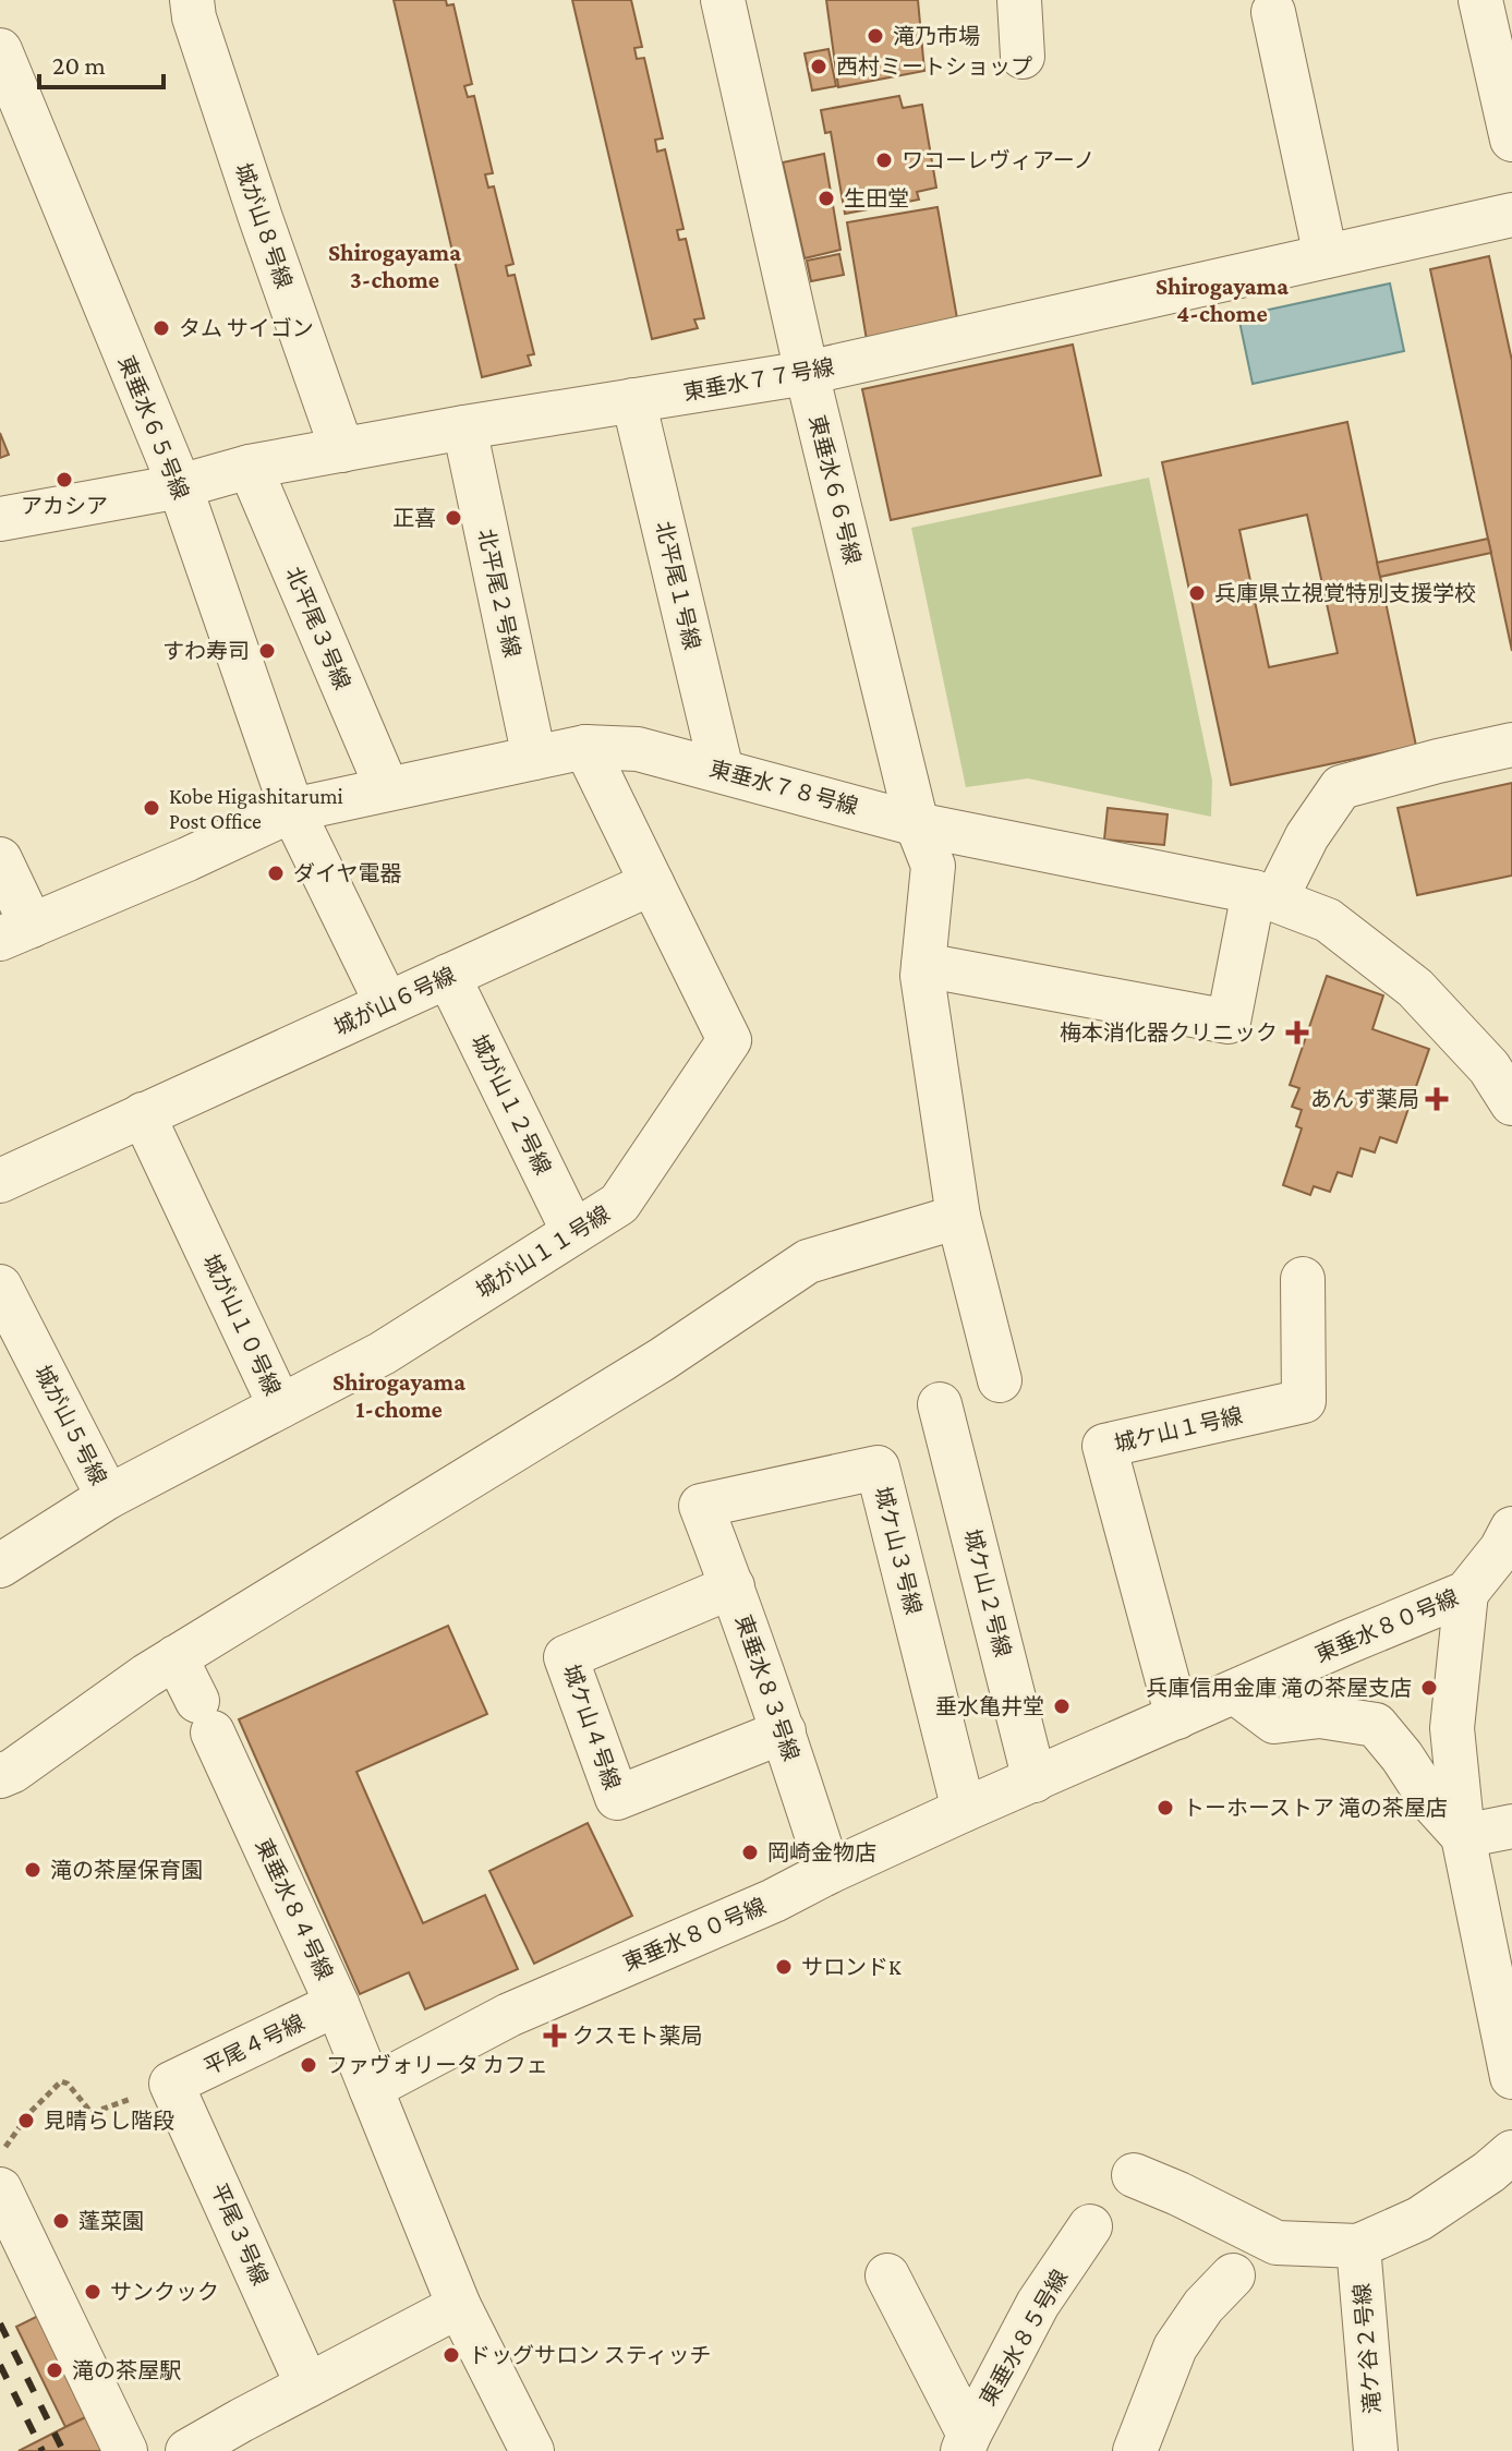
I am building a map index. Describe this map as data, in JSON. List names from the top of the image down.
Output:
{
  "streets": {
    "street": [
      "城が山８号線",
      "東垂水７７号線",
      "東垂水６５号線",
      "東垂水６６号線",
      "北平尾１号線",
      "北平尾２号線",
      "北平尾３号線",
      "東垂水７８号線",
      "城が山６号線",
      "城が山１２号線",
      "城が山１１号線",
      "城が山１０号線",
      "城が山５号線",
      "城ケ山１号線",
      "城ケ山３号線",
      "城ケ山２号線",
      "東垂水８０号線",
      "東垂水８３号線",
      "城ケ山４号線",
      "東垂水８４号線",
      "平尾４号線",
      "平尾３号線",
      "東垂水８５号線",
      "滝ケ谷２号線"
    ]
  },
  "crossings": [
    ["城が山８号線", "東垂水７７号線"],
    ["東垂水７７号線", "東垂水６５号線"],
    ["東垂水７７号線", "東垂水６６号線"],
    ["東垂水７７号線", "北平尾１号線"],
    ["東垂水７７号線", "北平尾２号線"],
    ["東垂水７７号線", "北平尾３号線"],
    ["東垂水６５号線", "東垂水７８号線"],
    ["東垂水６５号線", "城が山６号線"],
    ["東垂水６６号線", "東垂水７８号線"],
    ["北平尾１号線", "東垂水７８号線"],
    ["北平尾２号線", "東垂水７８号線"],
    ["北平尾３号線", "東垂水７８号線"],
    ["城が山６号線", "城が山１２号線"],
    ["城が山６号線", "城が山１１号線"],
    ["城が山６号線", "城が山１０号線"],
    ["城が山１２号線", "城が山１１号線"],
    ["城が山１１号線", "城が山１０号線"],
    ["城が山１０号線", "城が山５号線"],
    ["城ケ山１号線", "東垂水８０号線"],
    ["城ケ山３号線", "東垂水８０号線"],
    ["城ケ山３号線", "東垂水８３号線"],
    ["城ケ山２号線", "東垂水８０号線"],
    ["東垂水８０号線", "東垂水８３号線"],
    ["東垂水８０号線", "東垂水８４号線"],
    ["東垂水８３号線", "城ケ山４号線"],
    ["東垂水８４号線", "平尾４号線"],
    ["平尾４号線", "平尾３号線"]
  ],
  "districts": ["Shirogayama 3-chome", "Shirogayama 4-chome", "Shirogayama 1-chome"],
  "places": {
    "other": [
      "滝乃市場",
      "西村ミートショップ",
      "ワコーレヴィアーノ",
      "生田堂",
      "タム サイゴン",
      "アカシア",
      "正喜",
      "兵庫県立視覚特別支援学校",
      "すわ寿司",
      "Kobe Higashitarumi Post Office",
      "ダイヤ電器",
      "兵庫信用金庫 滝の茶屋支店",
      "垂水亀井堂",
      "トーホーストア 滝の茶屋店",
      "岡崎金物店",
      "滝の茶屋保育園",
      "サロンドK",
      "ファヴォリータ カフェ",
      "見晴らし階段",
      "蓬菜園",
      "サンクック",
      "ドッグサロン スティッチ",
      "滝の茶屋駅"
    ],
    "health": ["梅本消化器クリニック", "あんず薬局", "クスモト薬局"]
  },
  "scale_bar": "20 m"
}
